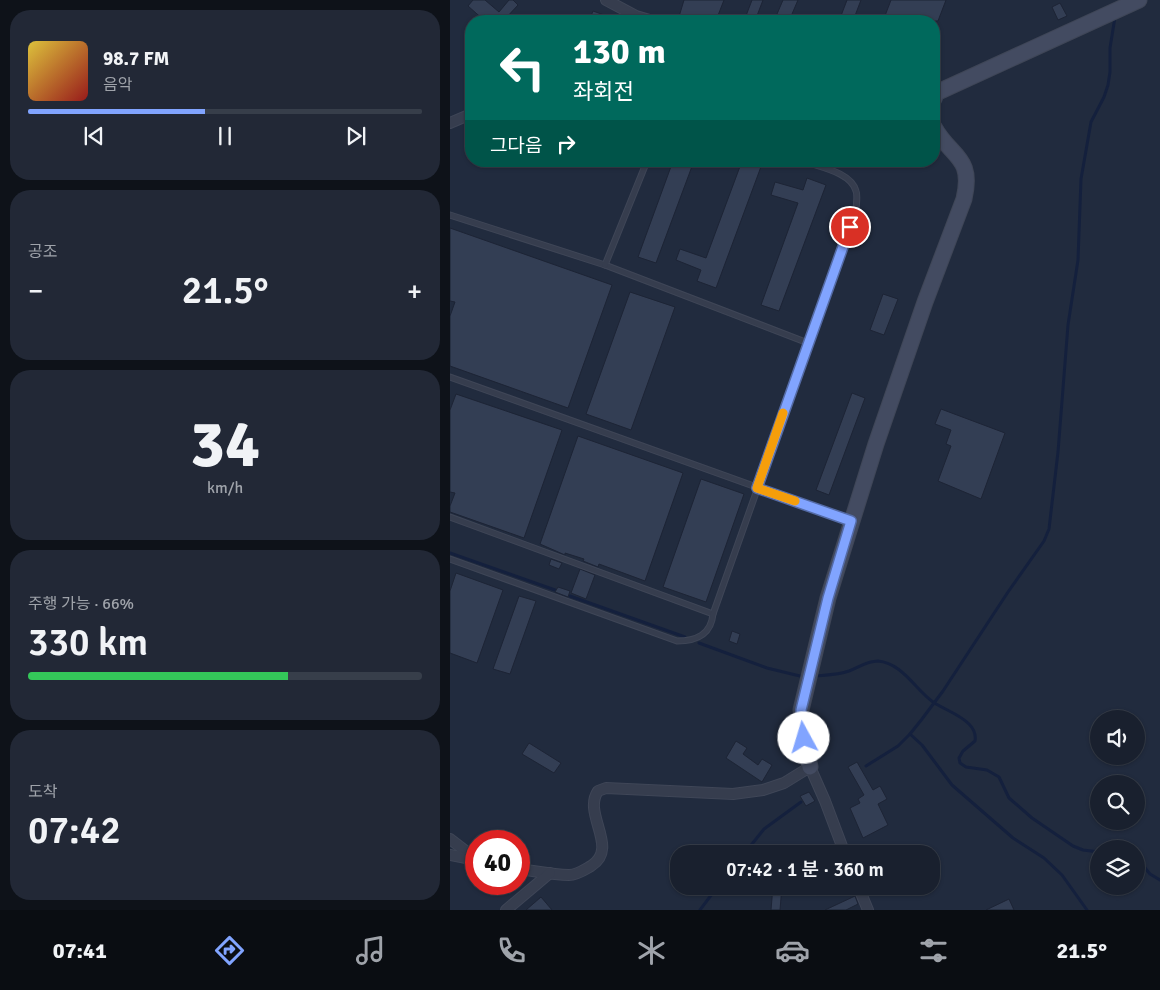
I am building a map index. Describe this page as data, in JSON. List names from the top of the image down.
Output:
{
  "page": {
    "turn": ["130 m", "좌회전"],
    "song": ["98.7 FM", "음악"],
    "then": "그다음",
    "tile": [
      "공조",
      ["34", "km/h"],
      ["주행 가능 · 66%", "330 km"],
      ["도착", "07:42"]
    ],
    "heat": ["−", "21.5°", "+"],
    "limit": "40",
    "trip": "07:42 · 1 분 · 360 m",
    "tabs": ["07:41", "21.5°"]
  }
}
